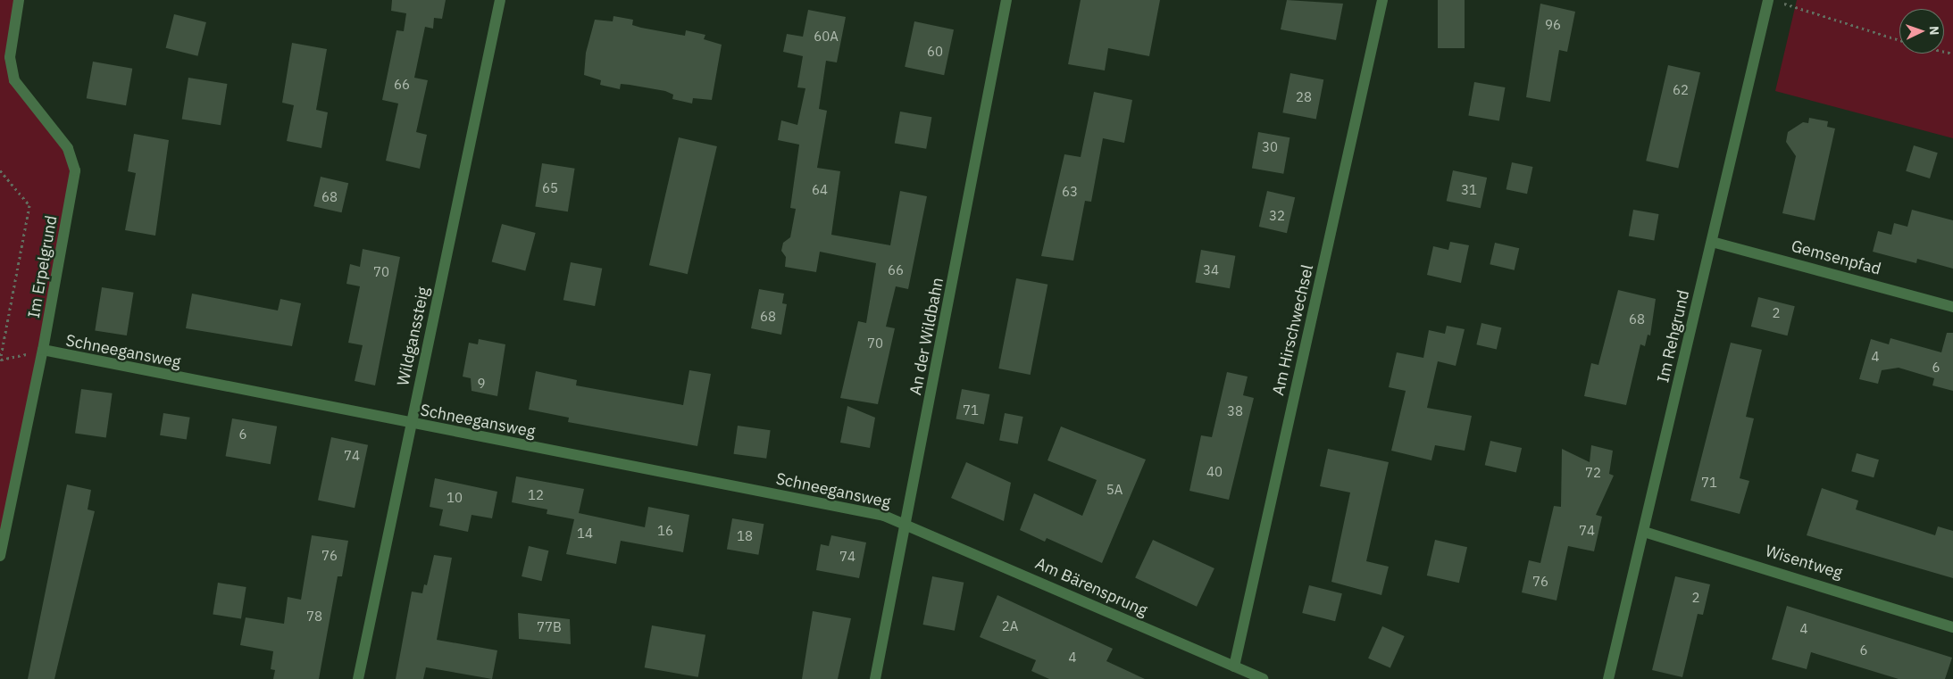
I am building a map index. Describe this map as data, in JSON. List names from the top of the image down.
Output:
{
  "streets": {
    "street": [
      "Gemsenpfad",
      "Im Erpelgrund",
      "Am Hirschwechsel",
      "Wildganssteig",
      "An der Wildbahn",
      "Im Rehgrund",
      "Schneegansweg",
      "Wisentweg",
      "Am Bärensprung"
    ]
  },
  "crossings": [
    ["Gemsenpfad", "Im Rehgrund"],
    ["Im Erpelgrund", "Schneegansweg"],
    ["Am Hirschwechsel", "Am Bärensprung"],
    ["Wildganssteig", "Schneegansweg"],
    ["An der Wildbahn", "Schneegansweg"],
    ["An der Wildbahn", "Am Bärensprung"],
    ["Im Rehgrund", "Wisentweg"],
    ["Schneegansweg", "Am Bärensprung"]
  ],
  "house_numbers": [
    "96",
    "60A",
    "60",
    "66",
    "62",
    "28",
    "30",
    "65",
    "64",
    "31",
    "63",
    "68",
    "32",
    "66",
    "34",
    "70",
    "2",
    "68",
    "68",
    "70",
    "4",
    "6",
    "9",
    "71",
    "38",
    "6",
    "74",
    "40",
    "72",
    "71",
    "5A",
    "12",
    "10",
    "16",
    "74",
    "14",
    "18",
    "76",
    "74",
    "76",
    "2",
    "78",
    "2A",
    "77B",
    "4",
    "6",
    "4"
  ],
  "north": "right"
}
